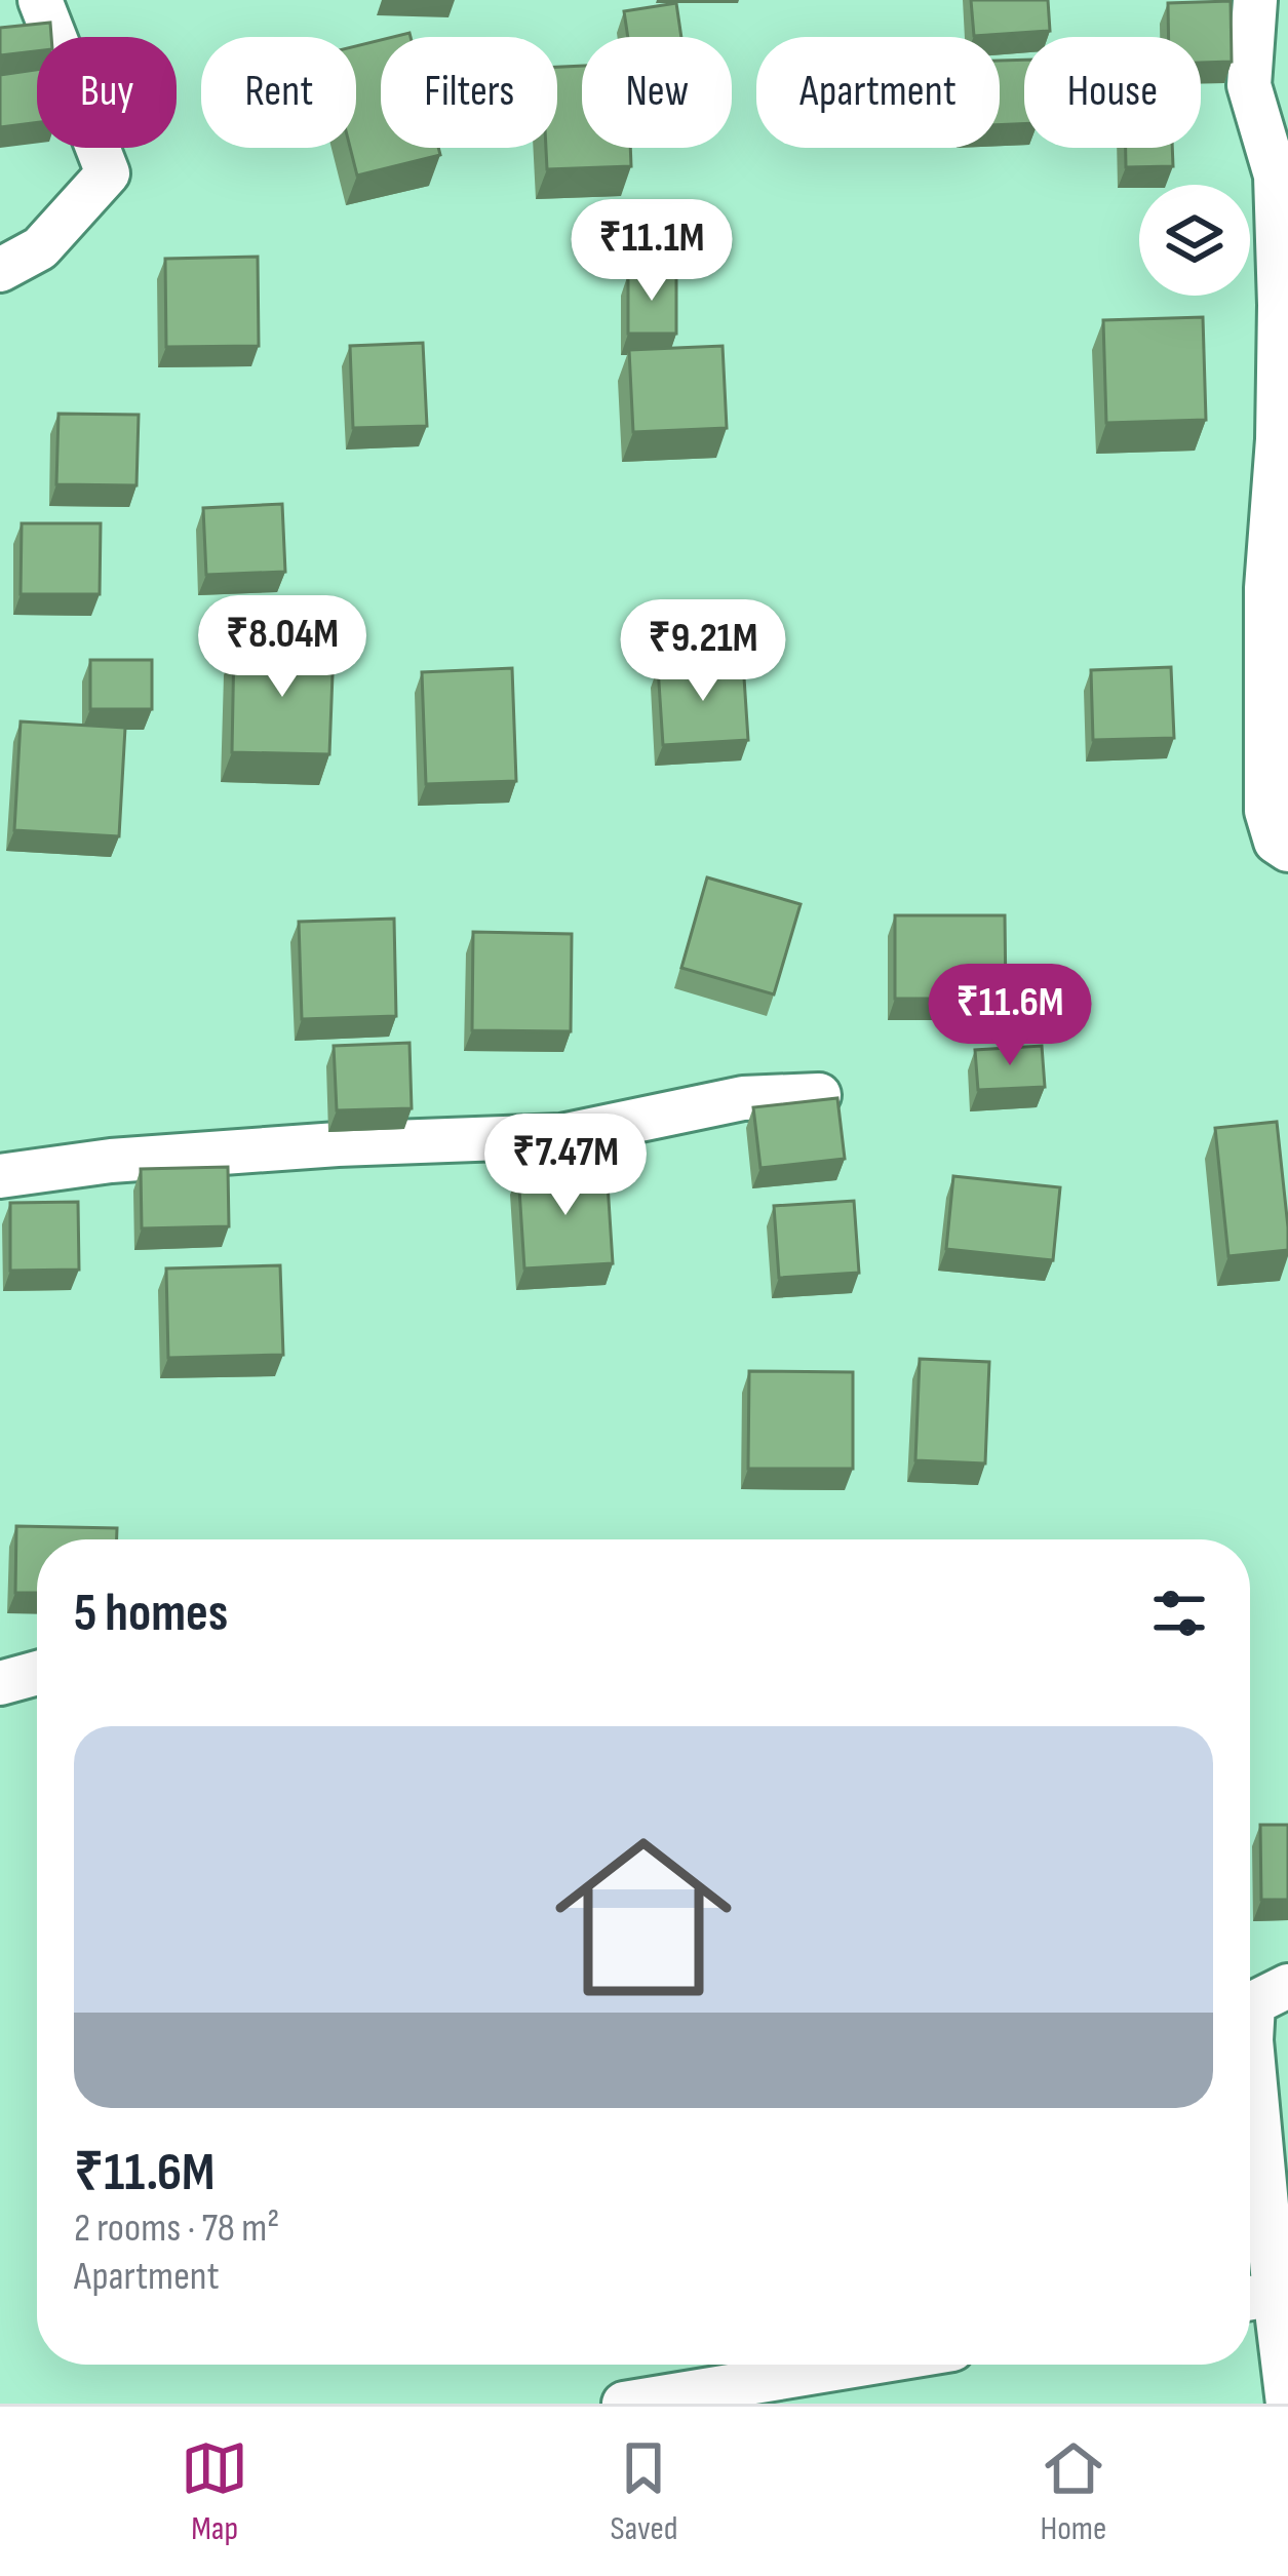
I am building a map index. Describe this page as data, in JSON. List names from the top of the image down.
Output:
{
  "page": {
    "chip": [
      "Buy",
      "Rent",
      "Filters",
      "New",
      "Apartment",
      "House"
    ],
    "price": [
      "₹11.1M",
      "₹8.04M",
      "₹9.21M",
      "₹11.6M",
      "₹7.47M"
    ],
    "heading": "5 homes",
    "list": [
      {
        "name": "₹11.6M",
        "note": "2 rooms · 78 m² · Apartment"
      }
    ],
    "tabs": ["Map", "Saved", "Home"]
  }
}
